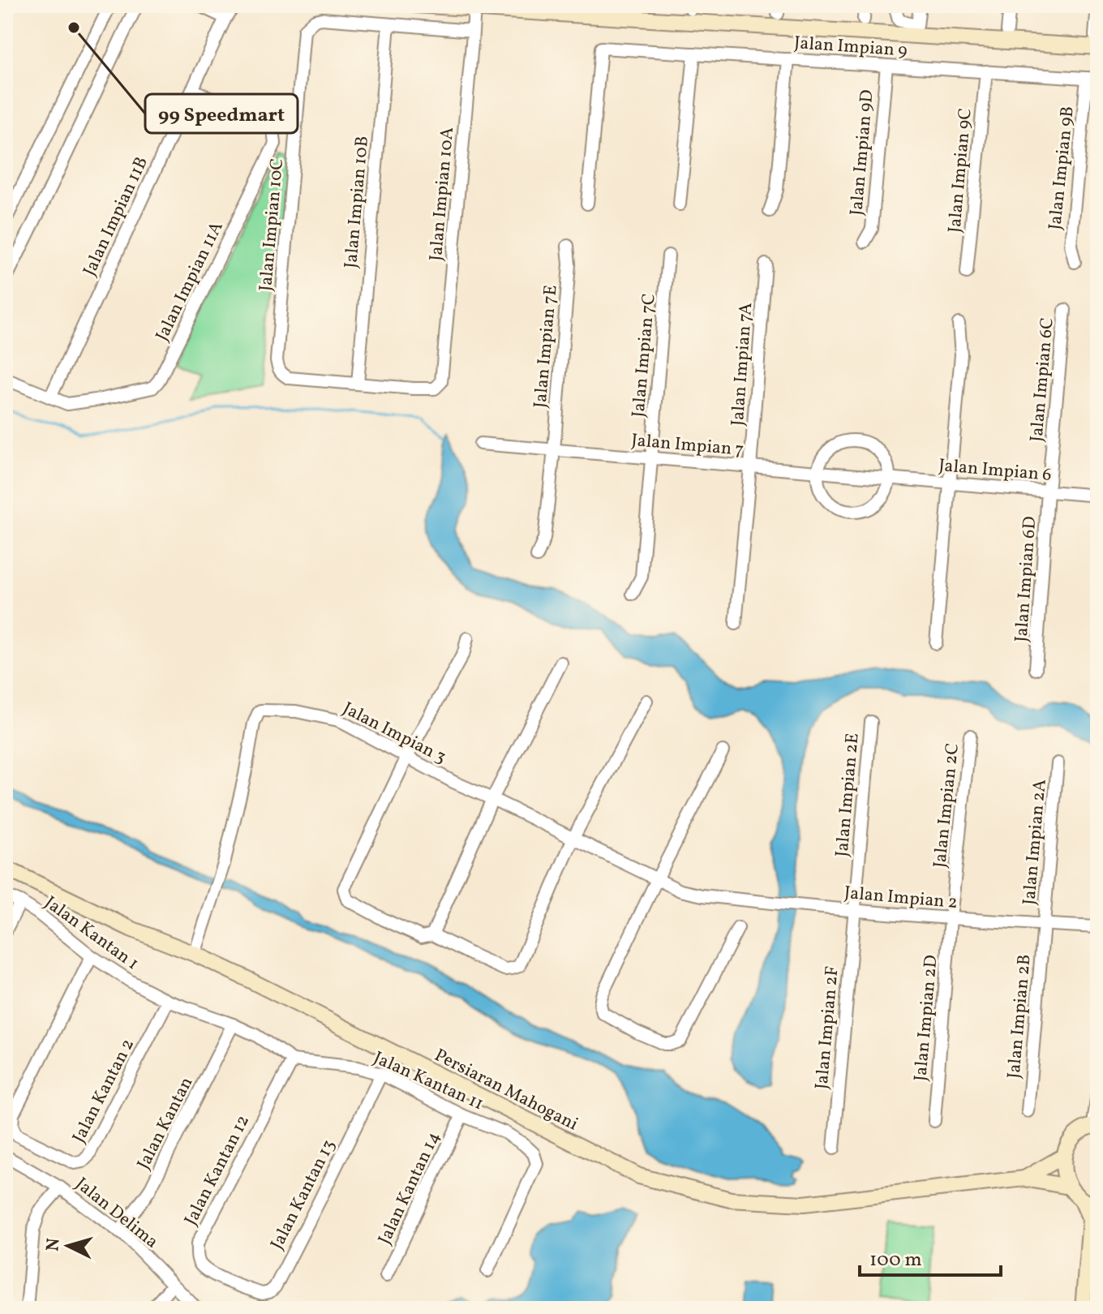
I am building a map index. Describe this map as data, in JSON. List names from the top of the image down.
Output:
{
  "streets": {
    "main road": ["Persiaran Mahogani"],
    "street": [
      "Jalan Impian 9",
      "Jalan Impian 9D",
      "Jalan Impian 9B",
      "Jalan Impian 9C",
      "Jalan Impian 10A",
      "Jalan Impian 10B",
      "Jalan Impian 11B",
      "Jalan Impian 10C",
      "Jalan Impian 11A",
      "Jalan Impian 7E",
      "Jalan Impian 7C",
      "Jalan Impian 7A",
      "Jalan Impian 6C",
      "Jalan Impian 7",
      "Jalan Impian 6",
      "Jalan Impian 6D",
      "Jalan Impian 3",
      "Jalan Impian 2E",
      "Jalan Impian 2C",
      "Jalan Impian 2A",
      "Jalan Impian 2",
      "Jalan Kantan 1",
      "Jalan Impian 2B",
      "Jalan Impian 2D",
      "Jalan Impian 2F",
      "Jalan Kantan 11",
      "Jalan Kantan 2",
      "Jalan Kantan",
      "Jalan Kantan 12",
      "Jalan Kantan 14",
      "Jalan Kantan 13",
      "Jalan Delima"
    ]
  },
  "crossings": [
    ["Jalan Impian 9", "Jalan Impian 9D"],
    ["Jalan Impian 9", "Jalan Impian 9B"],
    ["Jalan Impian 9", "Jalan Impian 9C"],
    ["Jalan Impian 10A", "Jalan Impian 10B"],
    ["Jalan Impian 10A", "Jalan Impian 10C"],
    ["Jalan Impian 10B", "Jalan Impian 10C"],
    ["Jalan Impian 11B", "Jalan Impian 11A"],
    ["Jalan Impian 7E", "Jalan Impian 7"],
    ["Jalan Impian 7C", "Jalan Impian 7"],
    ["Jalan Impian 7A", "Jalan Impian 7"],
    ["Jalan Impian 6C", "Jalan Impian 6"],
    ["Jalan Impian 6C", "Jalan Impian 6D"],
    ["Jalan Impian 7", "Jalan Impian 6"],
    ["Jalan Impian 6", "Jalan Impian 6D"],
    ["Jalan Impian 3", "Jalan Impian 2"],
    ["Jalan Impian 3", "Persiaran Mahogani"],
    ["Jalan Impian 2E", "Jalan Impian 2"],
    ["Jalan Impian 2E", "Jalan Impian 2F"],
    ["Jalan Impian 2C", "Jalan Impian 2"],
    ["Jalan Impian 2C", "Jalan Impian 2D"],
    ["Jalan Impian 2A", "Jalan Impian 2"],
    ["Jalan Impian 2A", "Jalan Impian 2B"],
    ["Jalan Impian 2", "Jalan Impian 2B"],
    ["Jalan Impian 2", "Jalan Impian 2D"],
    ["Jalan Impian 2", "Jalan Impian 2F"],
    ["Jalan Kantan 1", "Jalan Kantan 11"],
    ["Jalan Kantan 1", "Jalan Kantan 2"],
    ["Jalan Kantan 1", "Jalan Kantan"],
    ["Jalan Kantan 11", "Jalan Kantan"],
    ["Jalan Kantan 11", "Jalan Kantan 12"],
    ["Jalan Kantan 11", "Jalan Kantan 14"],
    ["Jalan Kantan 11", "Jalan Kantan 13"],
    ["Jalan Kantan", "Jalan Delima"],
    ["Jalan Kantan 12", "Jalan Kantan 13"]
  ],
  "places": ["99 Speedmart"],
  "scale_bar": "100 m",
  "north": "left"
}
